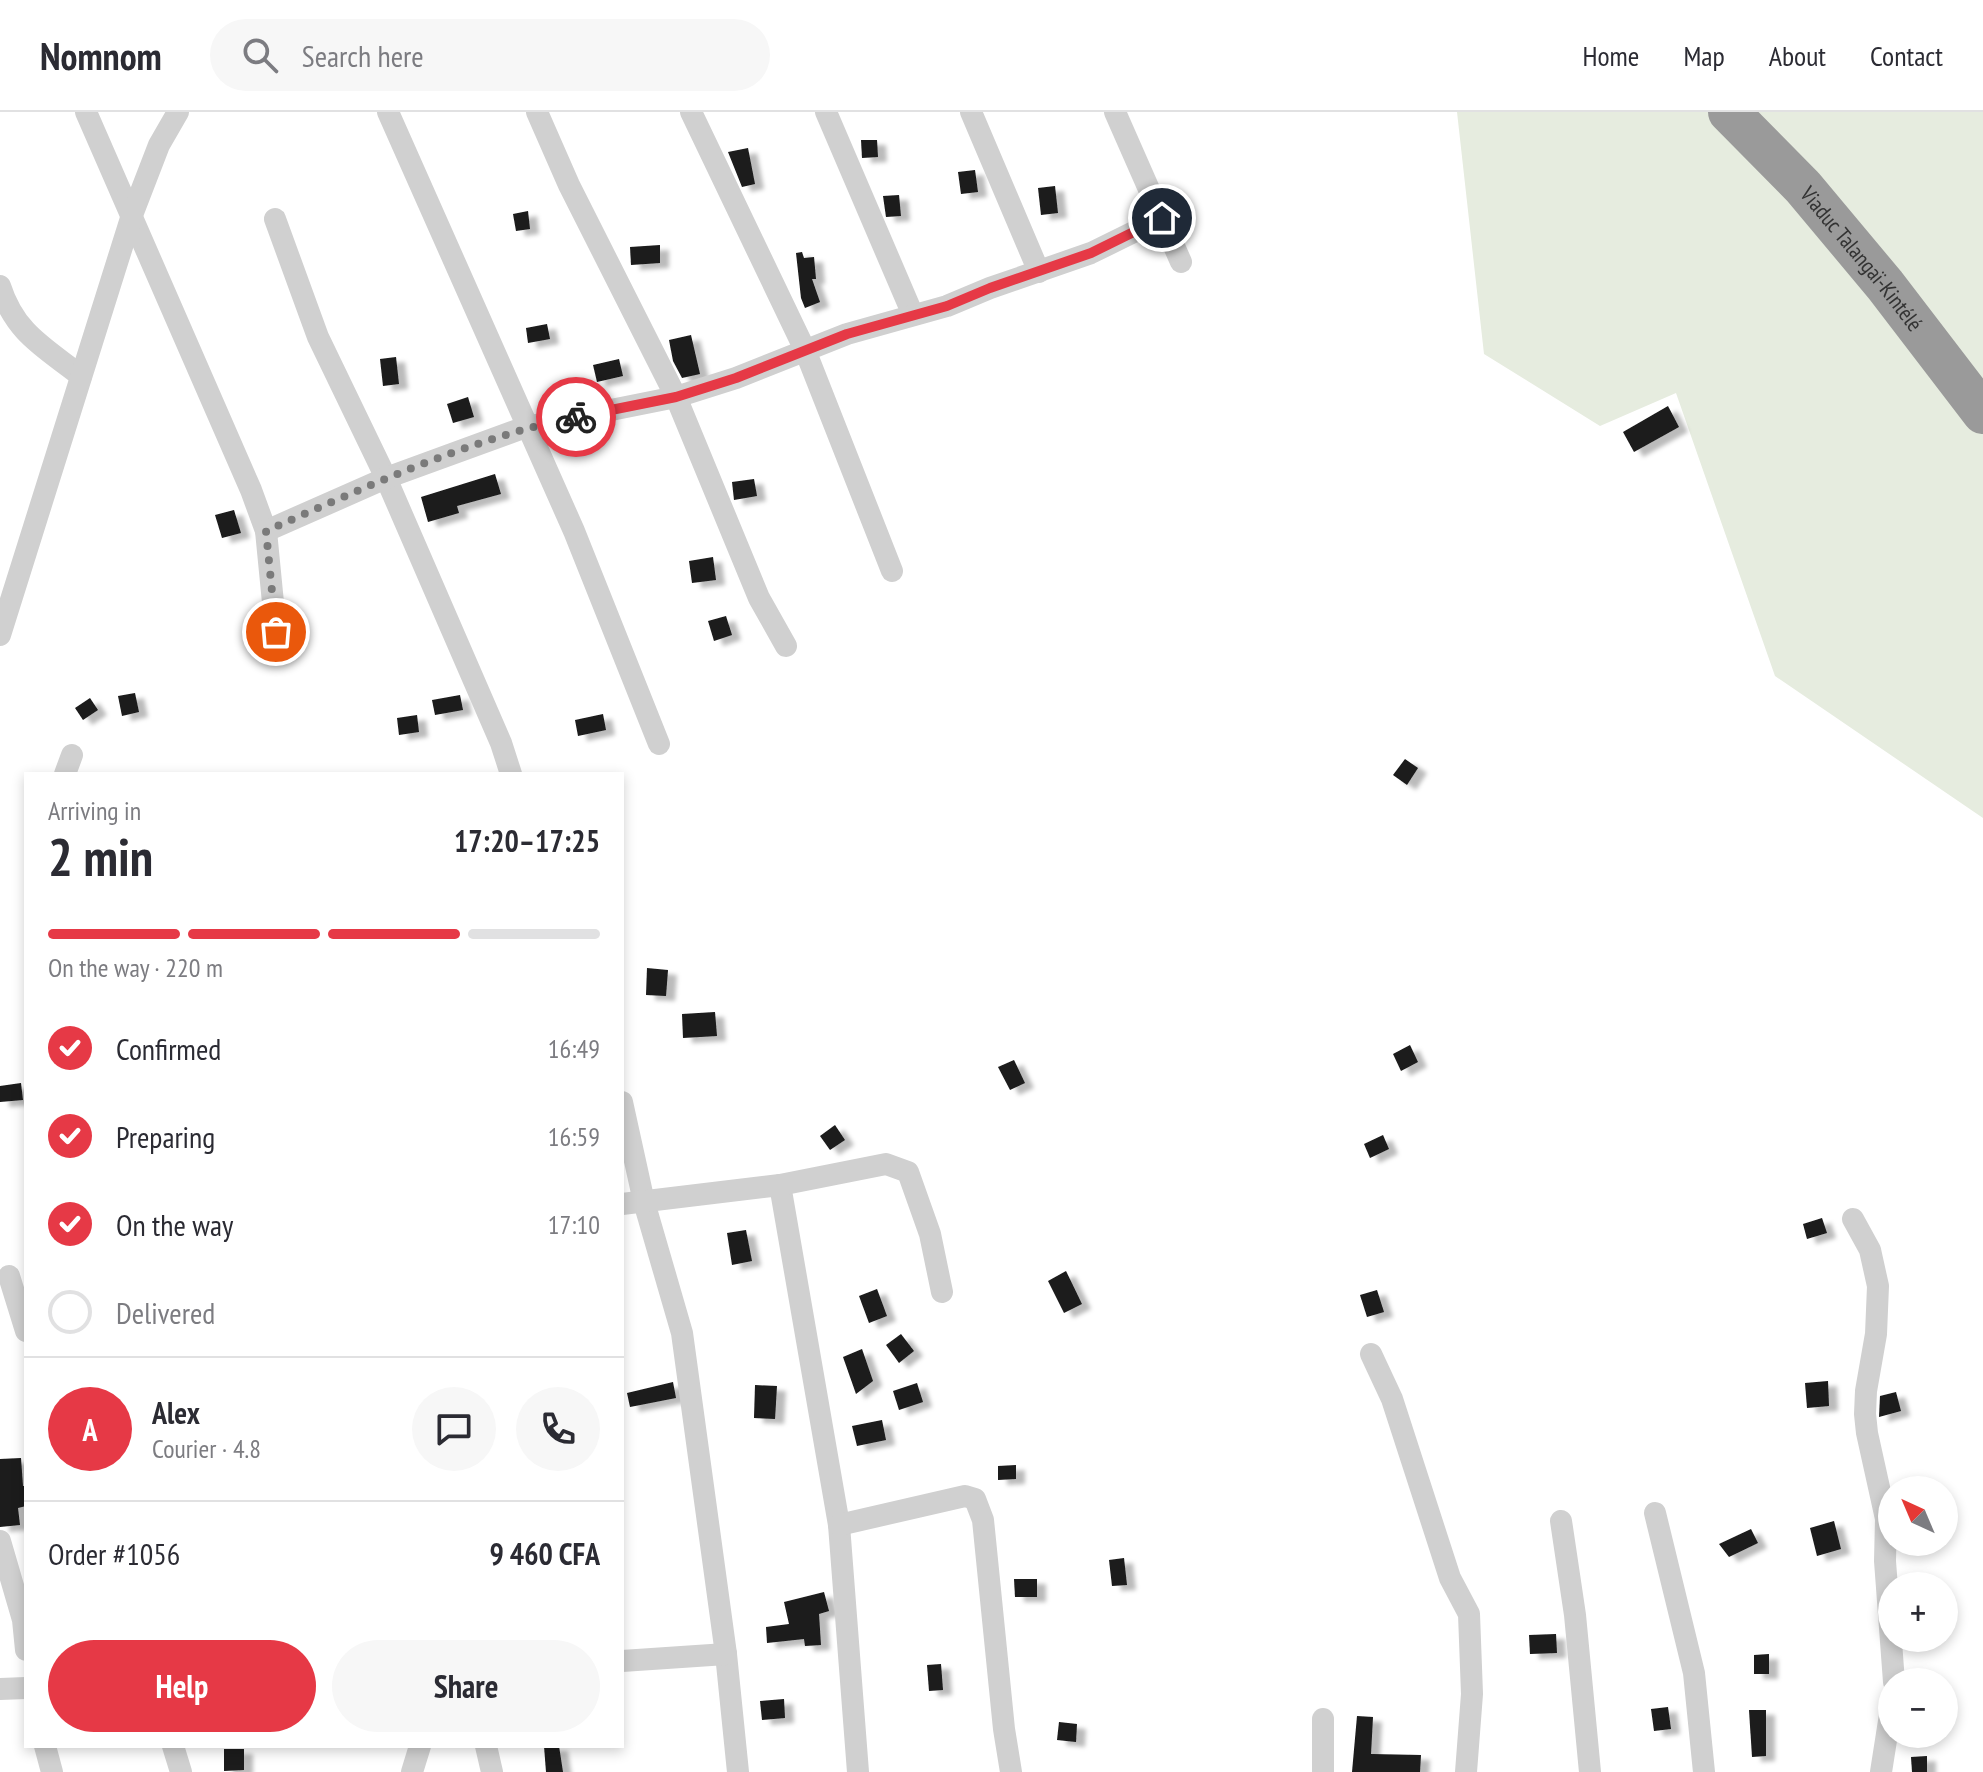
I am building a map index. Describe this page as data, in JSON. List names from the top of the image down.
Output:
{
  "streets": {
    "highway": ["Viaduc Talangaï-Kintélé"]
  },
  "north": "top left",
  "page": {
    "header": "Nomnom",
    "search": "Search here",
    "nav": [
      "Home",
      "Map",
      "About",
      "Contact"
    ],
    "heading": ["2 min", "Arriving in", "17:20–17:25"],
    "panel": [
      "Alex",
      "Courier · 4.8",
      "Order #1056",
      "9 460 CFA"
    ],
    "bar": "On the way · 220 m",
    "list": [
      ["Confirmed", "16:49"],
      ["Preparing", "16:59"],
      ["On the way", "17:10"],
      "Delivered"
    ],
    "round": "A",
    "map_buttons": ["+", "−"],
    "buttons": ["Help", "Share"]
  }
}
